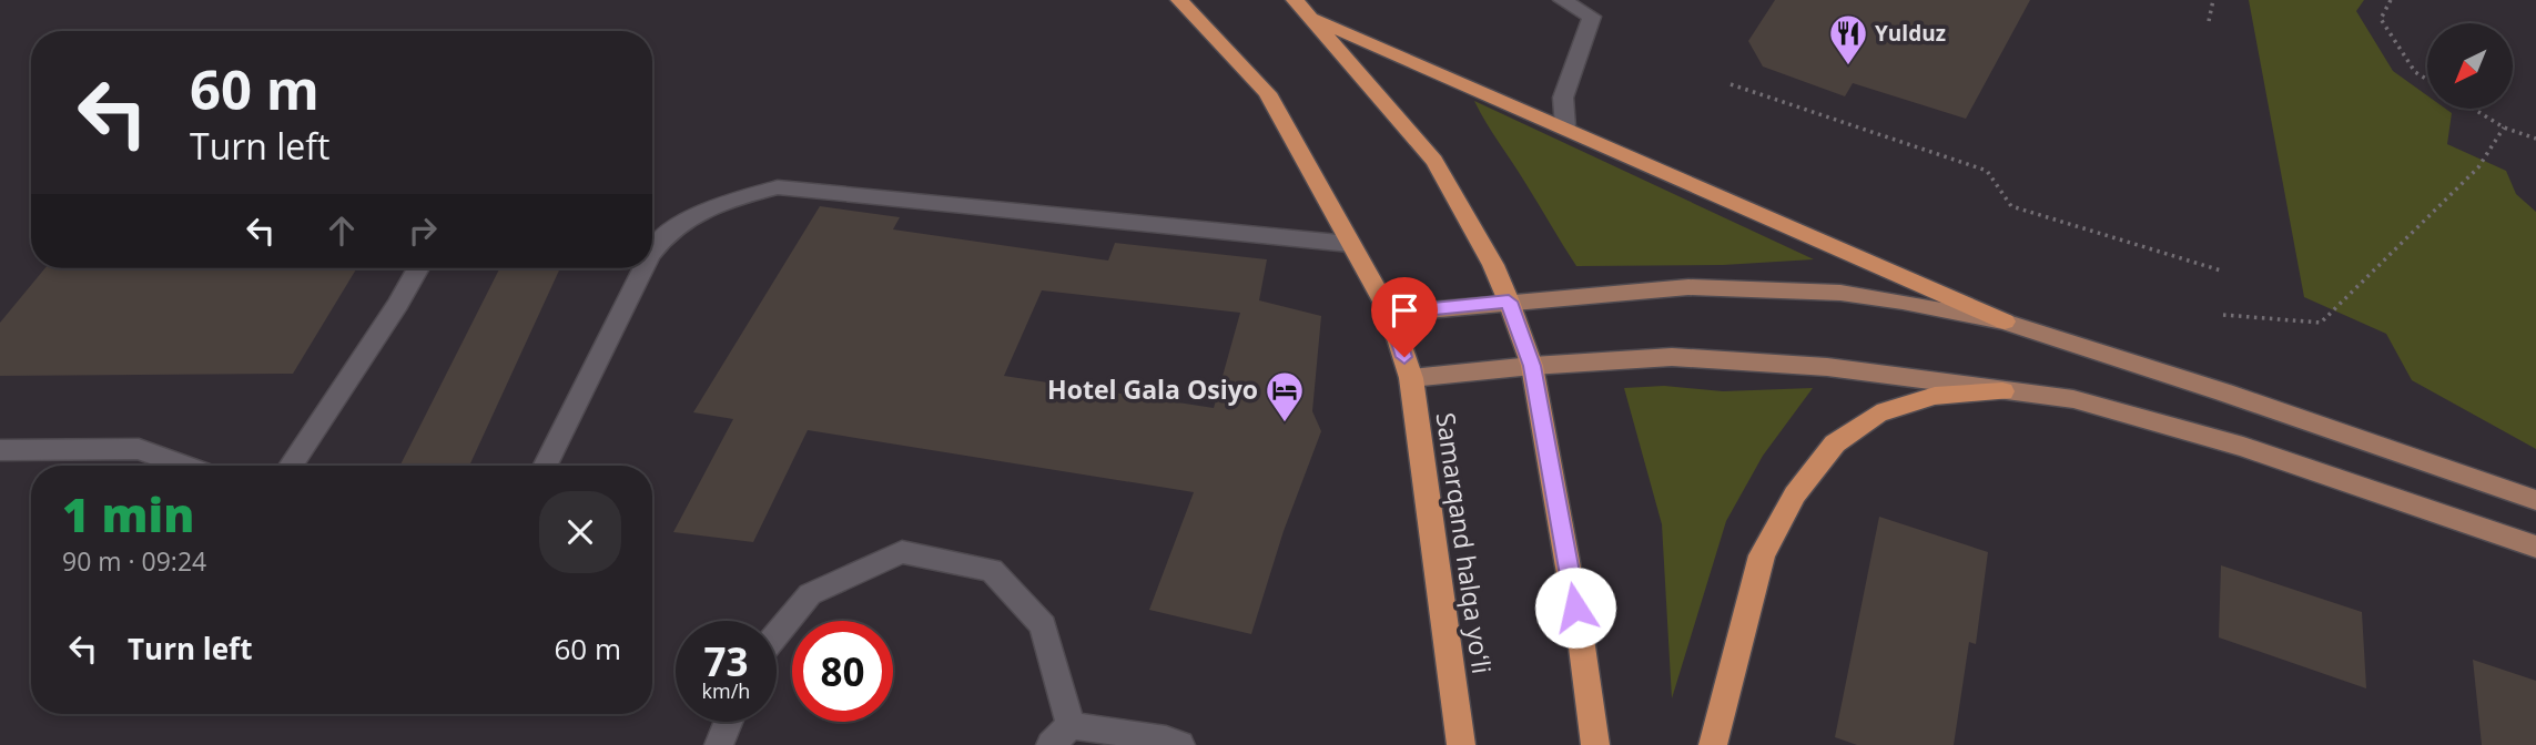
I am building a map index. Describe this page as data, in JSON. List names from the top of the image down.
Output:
{
  "streets": {
    "highway": ["Samarqand halqa yoʻli"]
  },
  "places": {
    "restaurant": ["Yulduz"],
    "hotel": ["Hotel Gala Osiyo"]
  },
  "north": "bottom left",
  "page": {
    "turn": ["60 m", "Turn left"],
    "heading": ["1 min", "90 m · 09:24"],
    "list": [
      {
        "name": "Turn left",
        "value": "60 m"
      }
    ],
    "speed": "73 km/h",
    "limit": "80"
  }
}
